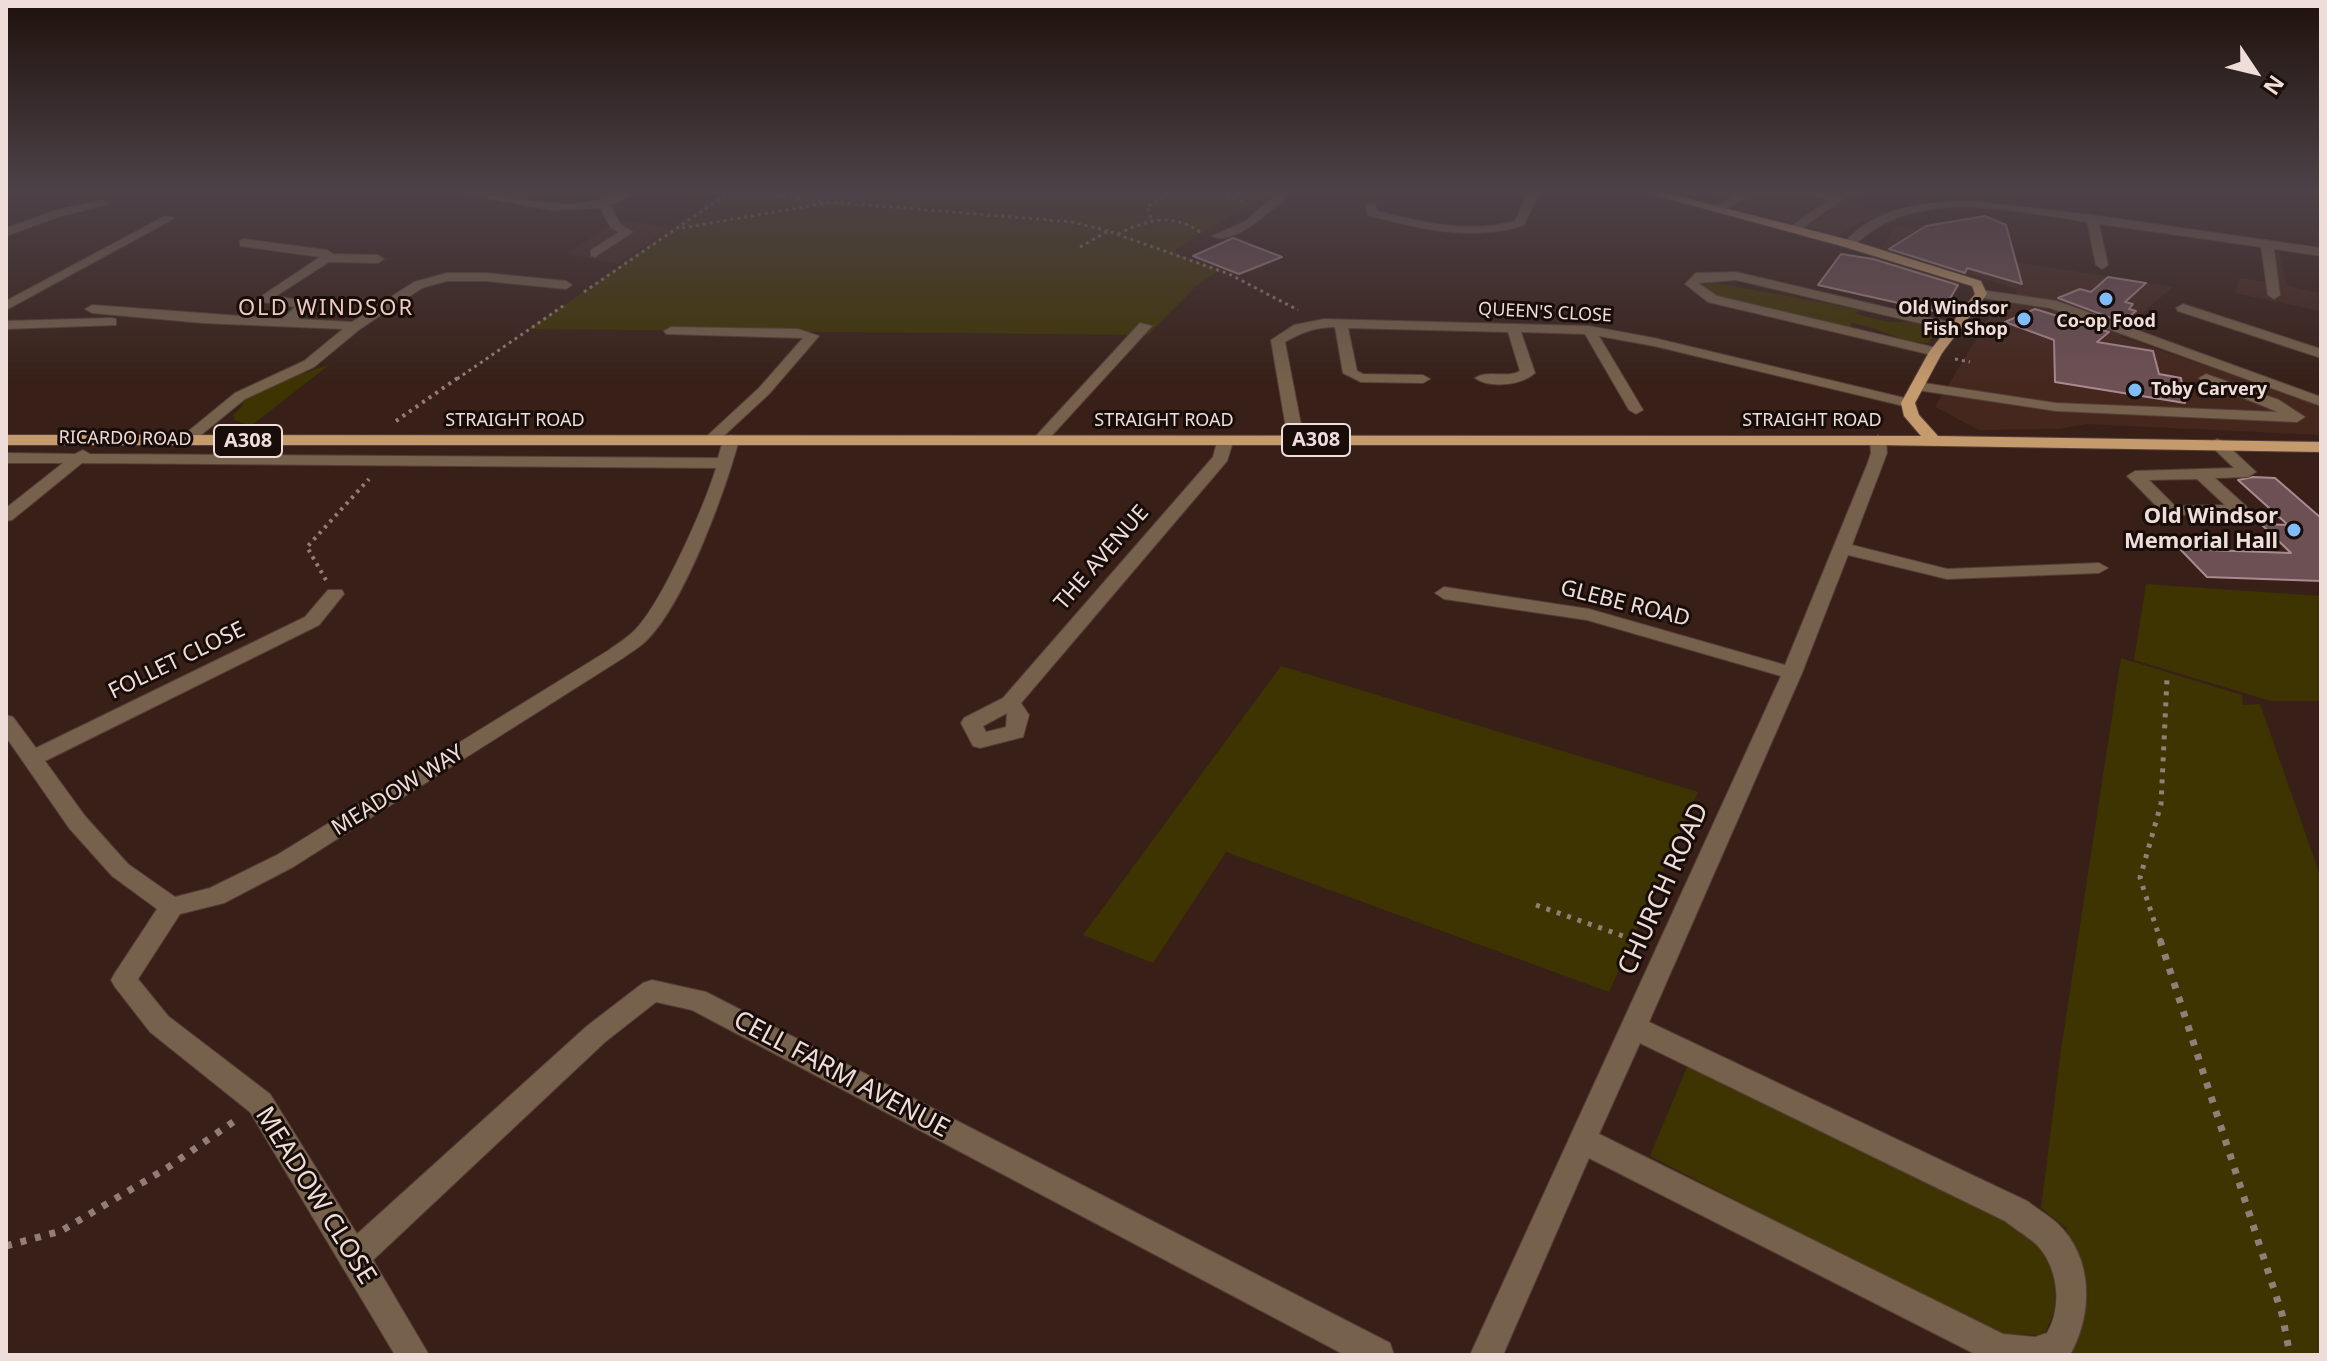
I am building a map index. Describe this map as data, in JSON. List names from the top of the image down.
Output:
{
  "streets": {
    "main road": ["STRAIGHT ROAD", "A308"],
    "street": [
      "QUEEN'S CLOSE",
      "RICARDO ROAD",
      "THE AVENUE",
      "GLEBE ROAD",
      "FOLLET CLOSE",
      "MEADOW WAY",
      "CHURCH ROAD",
      "CELL FARM AVENUE",
      "MEADOW CLOSE"
    ]
  },
  "crossings": [
    ["QUEEN'S CLOSE", "STRAIGHT ROAD"],
    ["STRAIGHT ROAD", "THE AVENUE"],
    ["STRAIGHT ROAD", "MEADOW WAY"],
    ["STRAIGHT ROAD", "CHURCH ROAD"],
    ["RICARDO ROAD", "MEADOW WAY"],
    ["GLEBE ROAD", "CHURCH ROAD"],
    ["MEADOW WAY", "MEADOW CLOSE"],
    ["CELL FARM AVENUE", "MEADOW CLOSE"]
  ],
  "districts": ["OLD WINDSOR"],
  "places": [
    "Co-op Food",
    "Old Windsor Fish Shop",
    "Toby Carvery",
    "Old Windsor Memorial Hall"
  ],
  "north": "bottom right"
}
